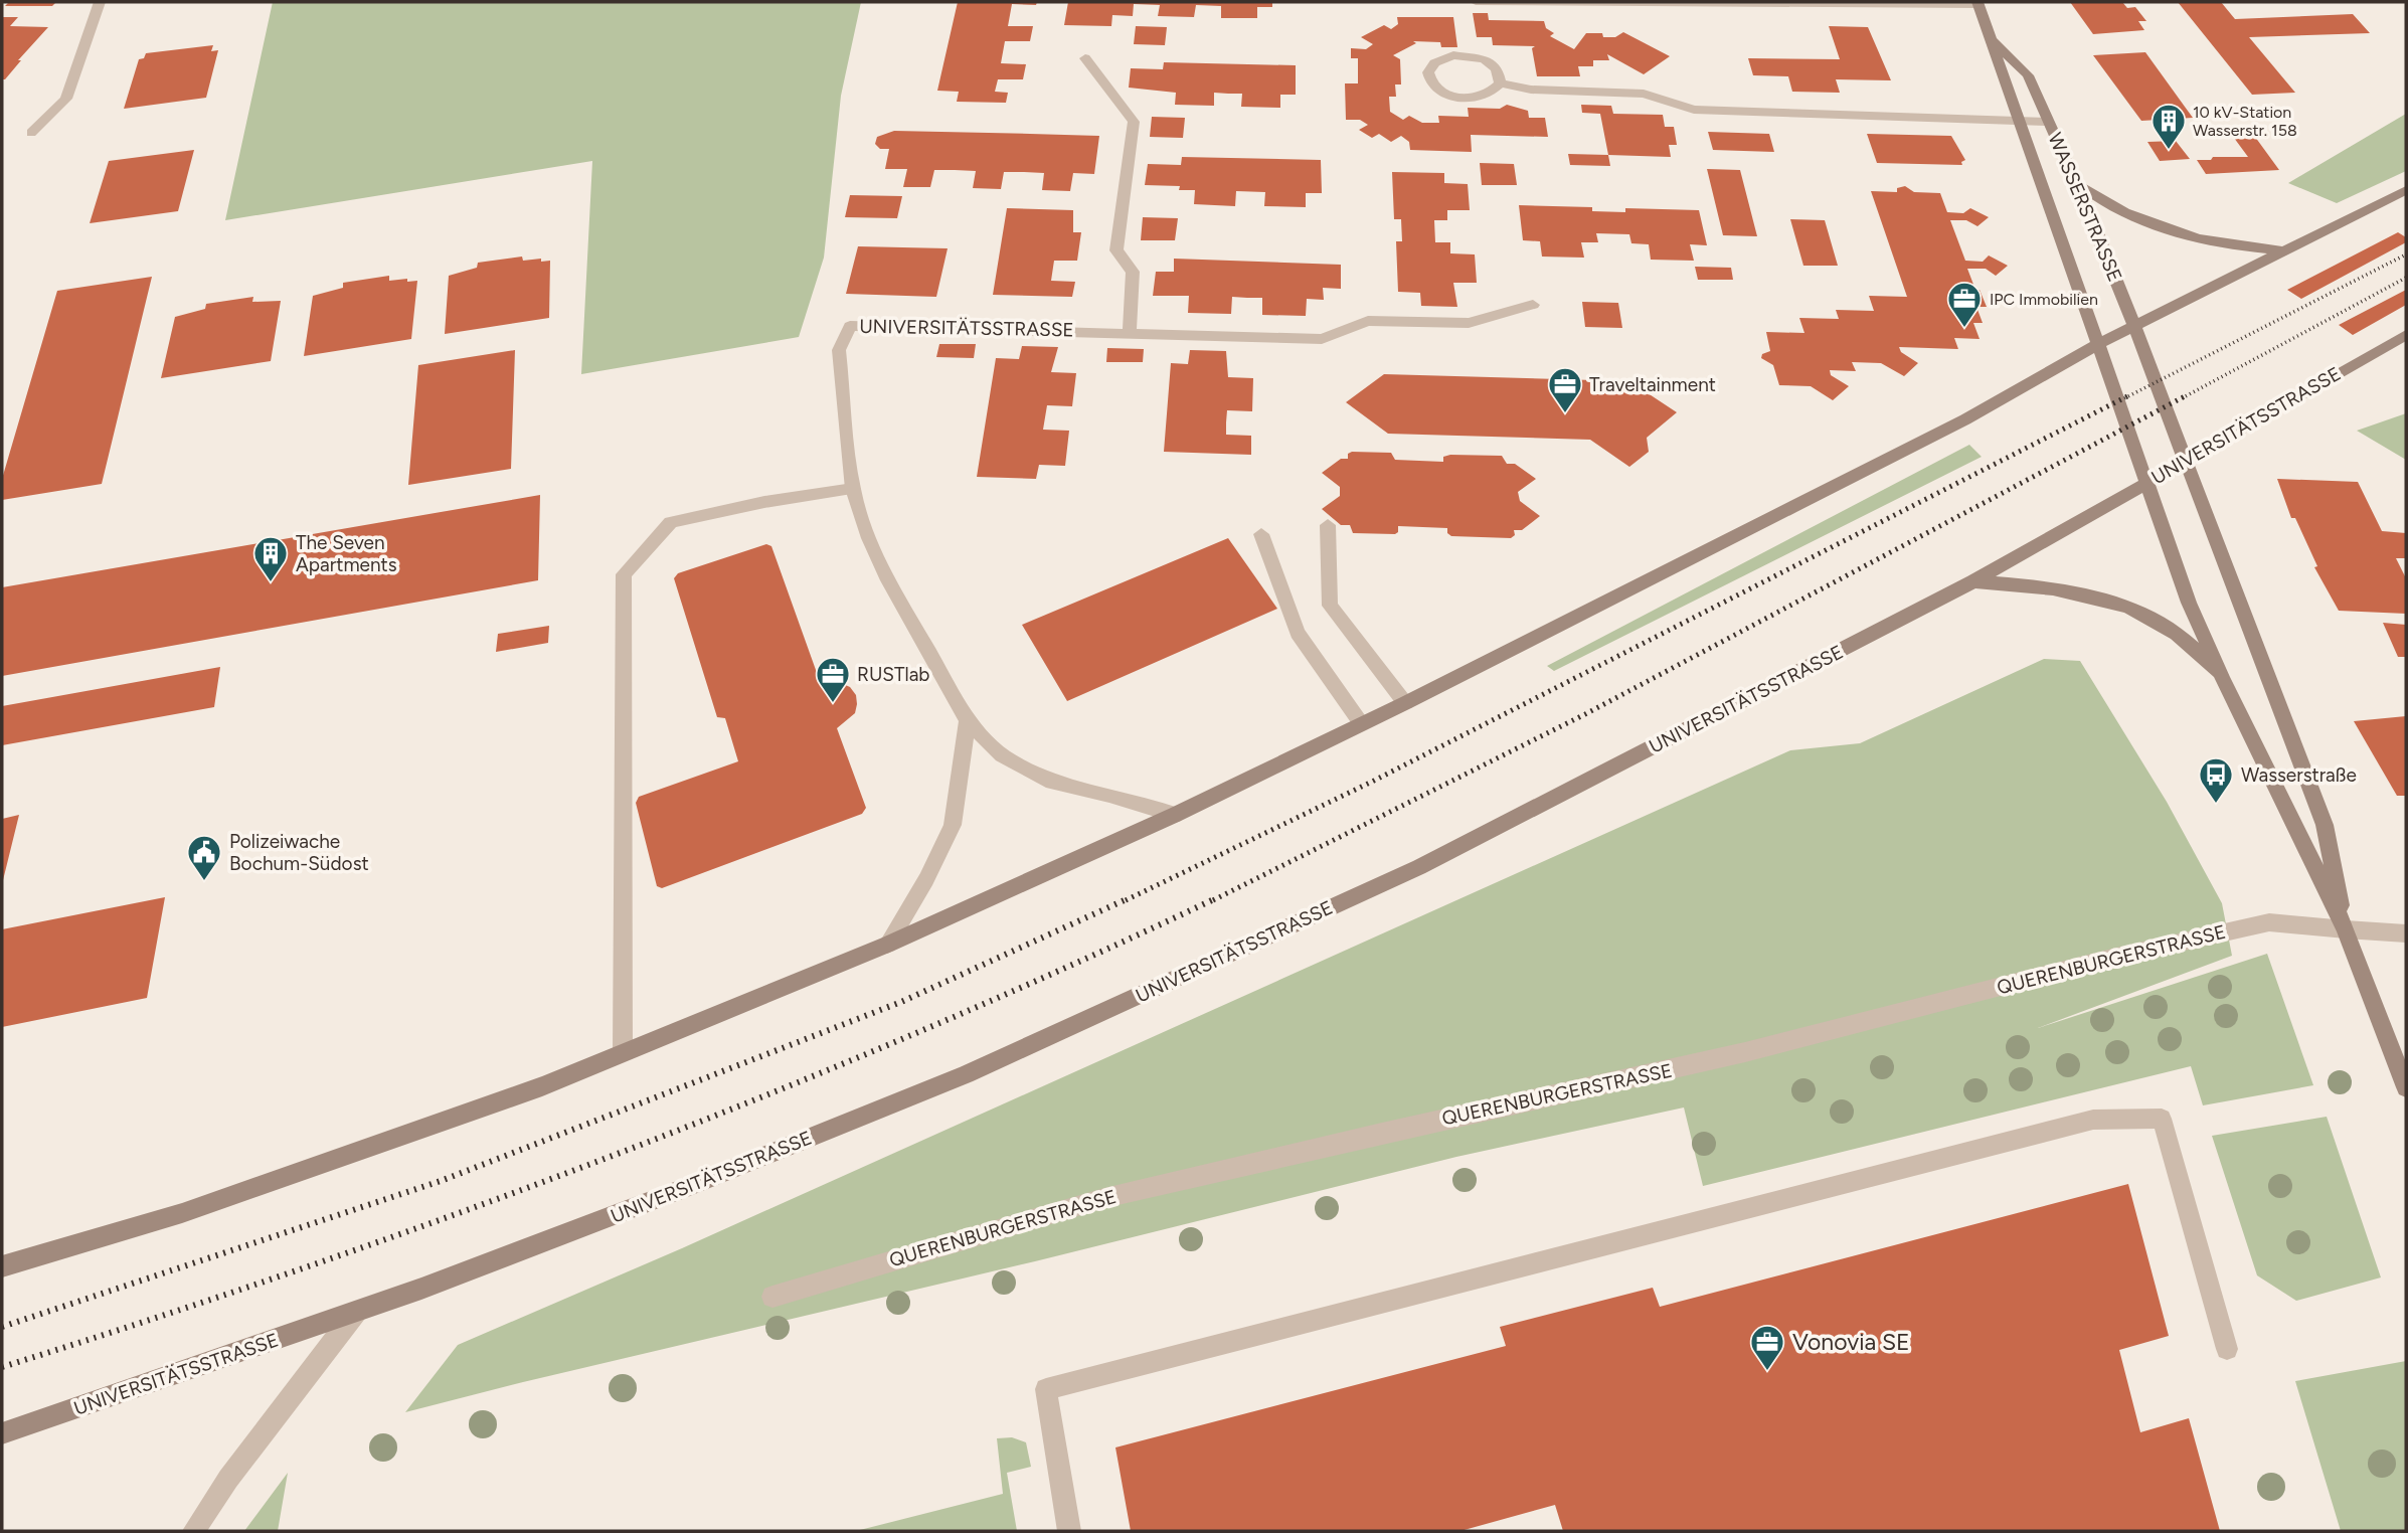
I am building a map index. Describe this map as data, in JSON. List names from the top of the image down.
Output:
{
  "streets": {
    "main road": ["WASSERSTRASSE", "UNIVERSITÄTSSTRASSE"],
    "street": ["QUERENBURGERSTRASSE"]
  },
  "crossings": [
    ["WASSERSTRASSE", "UNIVERSITÄTSSTRASSE"],
    ["WASSERSTRASSE", "QUERENBURGERSTRASSE"]
  ],
  "places": {
    "building": ["10 kV-Station Wasserstr. 158", "The Seven Apartments"],
    "office": [
      "IPC Immobilien",
      "Traveltainment",
      "RUSTlab",
      "Vonovia SE"
    ],
    "bus stop": ["Wasserstraße"],
    "public building": ["Polizeiwache Bochum-Südost"]
  }
}
